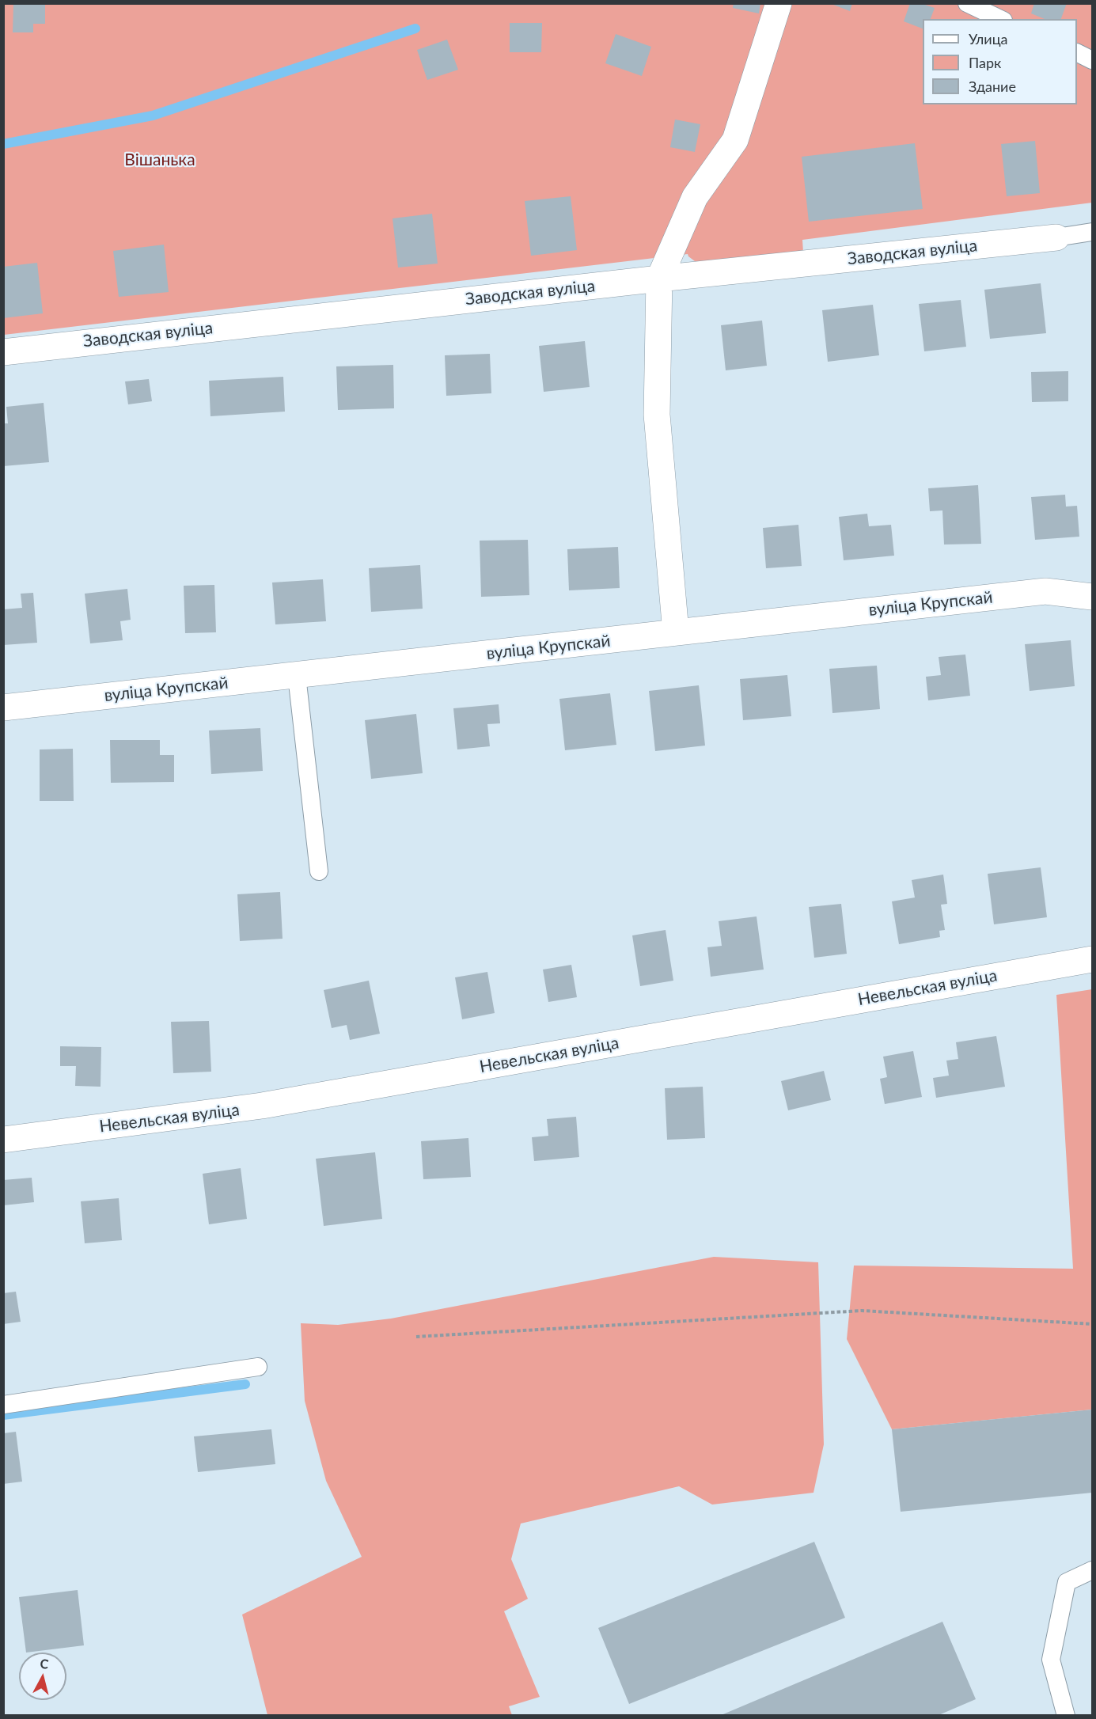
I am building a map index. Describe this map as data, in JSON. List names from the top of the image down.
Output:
{
  "streets": {
    "street": ["Заводская вуліца", "вуліца Крупскай", "Невельская вуліца"]
  },
  "parks": ["Вішанька"],
  "legend": ["Улица", "Парк", "Здание"],
  "north": "top"
}
